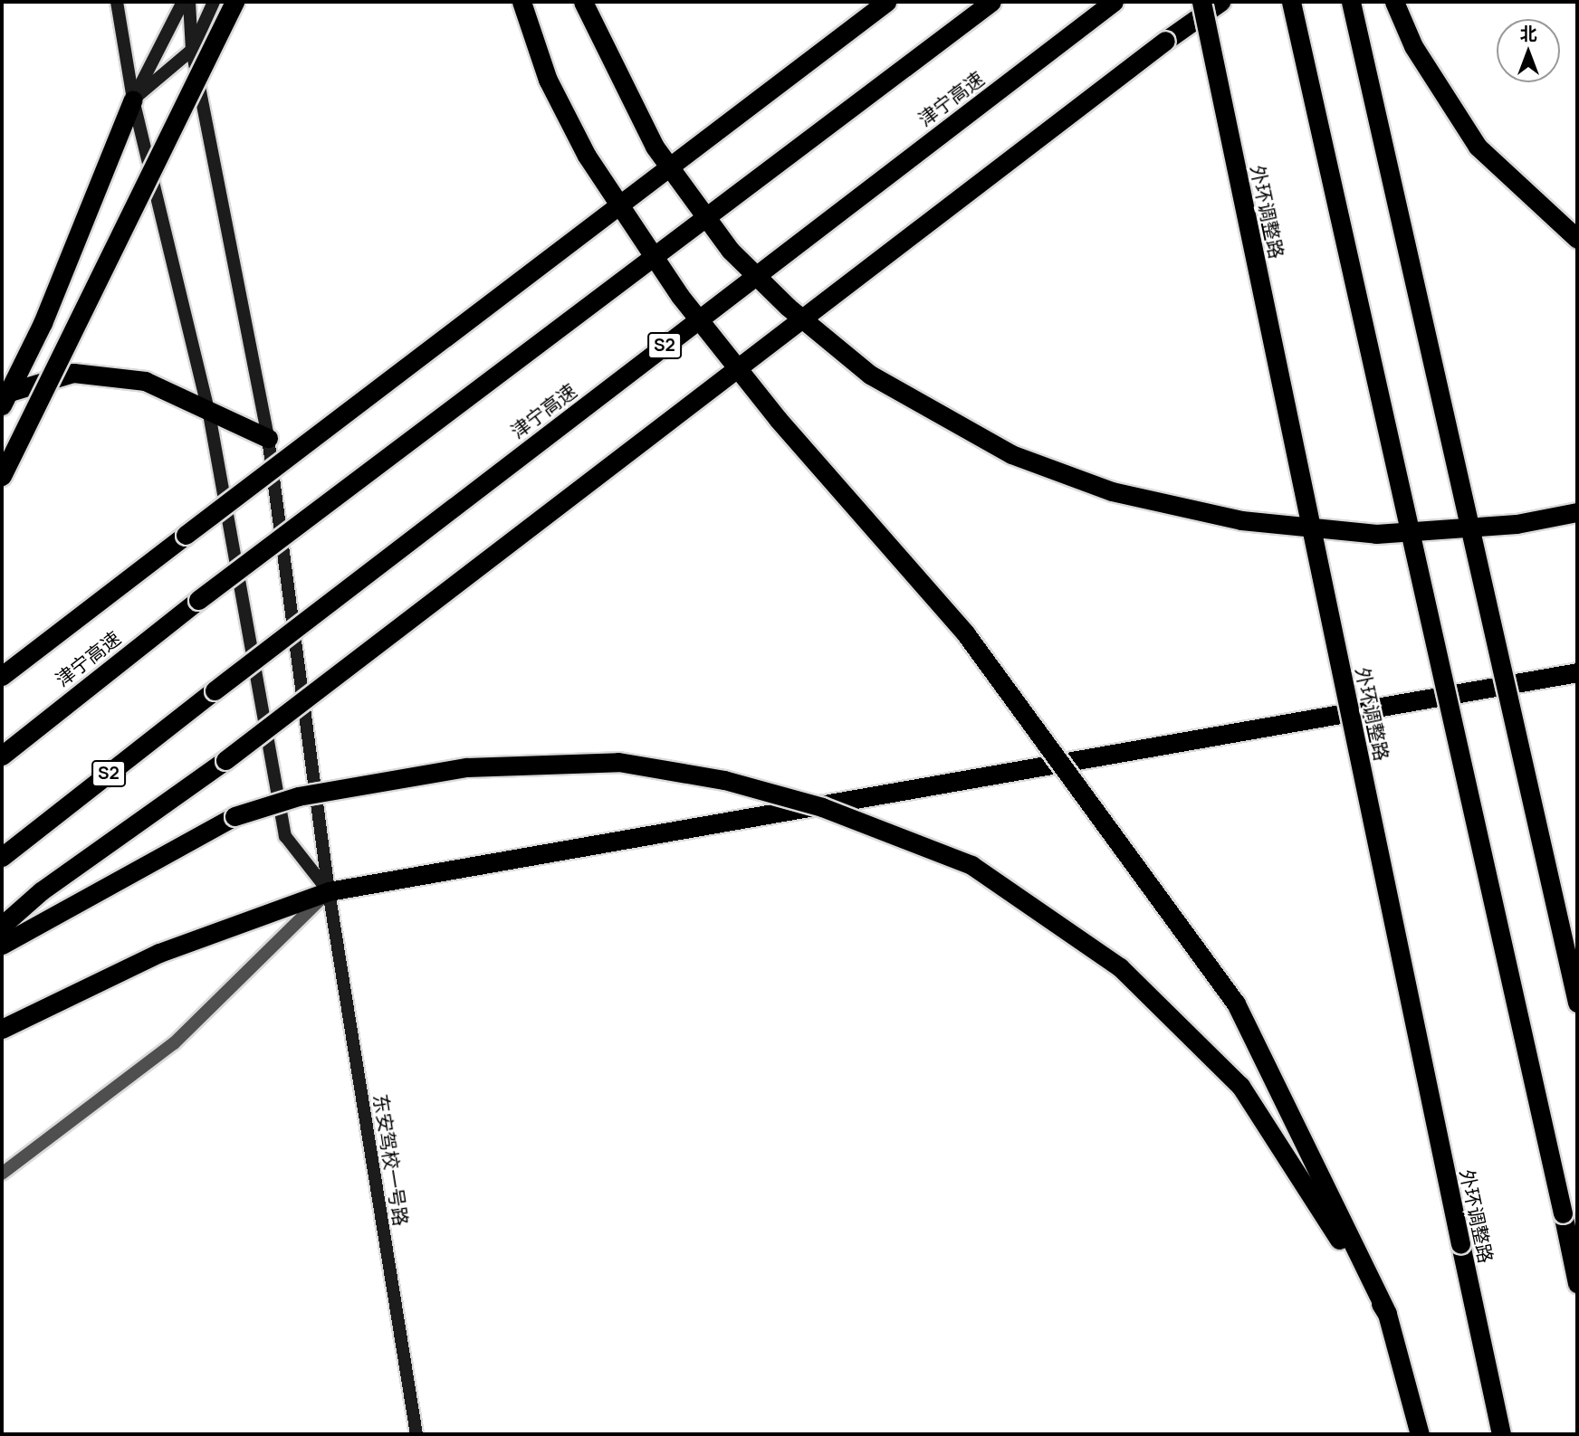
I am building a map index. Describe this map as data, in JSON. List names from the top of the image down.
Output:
{
  "streets": {
    "highway": ["津宁高速", "外环调整路", "S2"],
    "street": ["东安驾校一号路"]
  },
  "north": "top"
}
